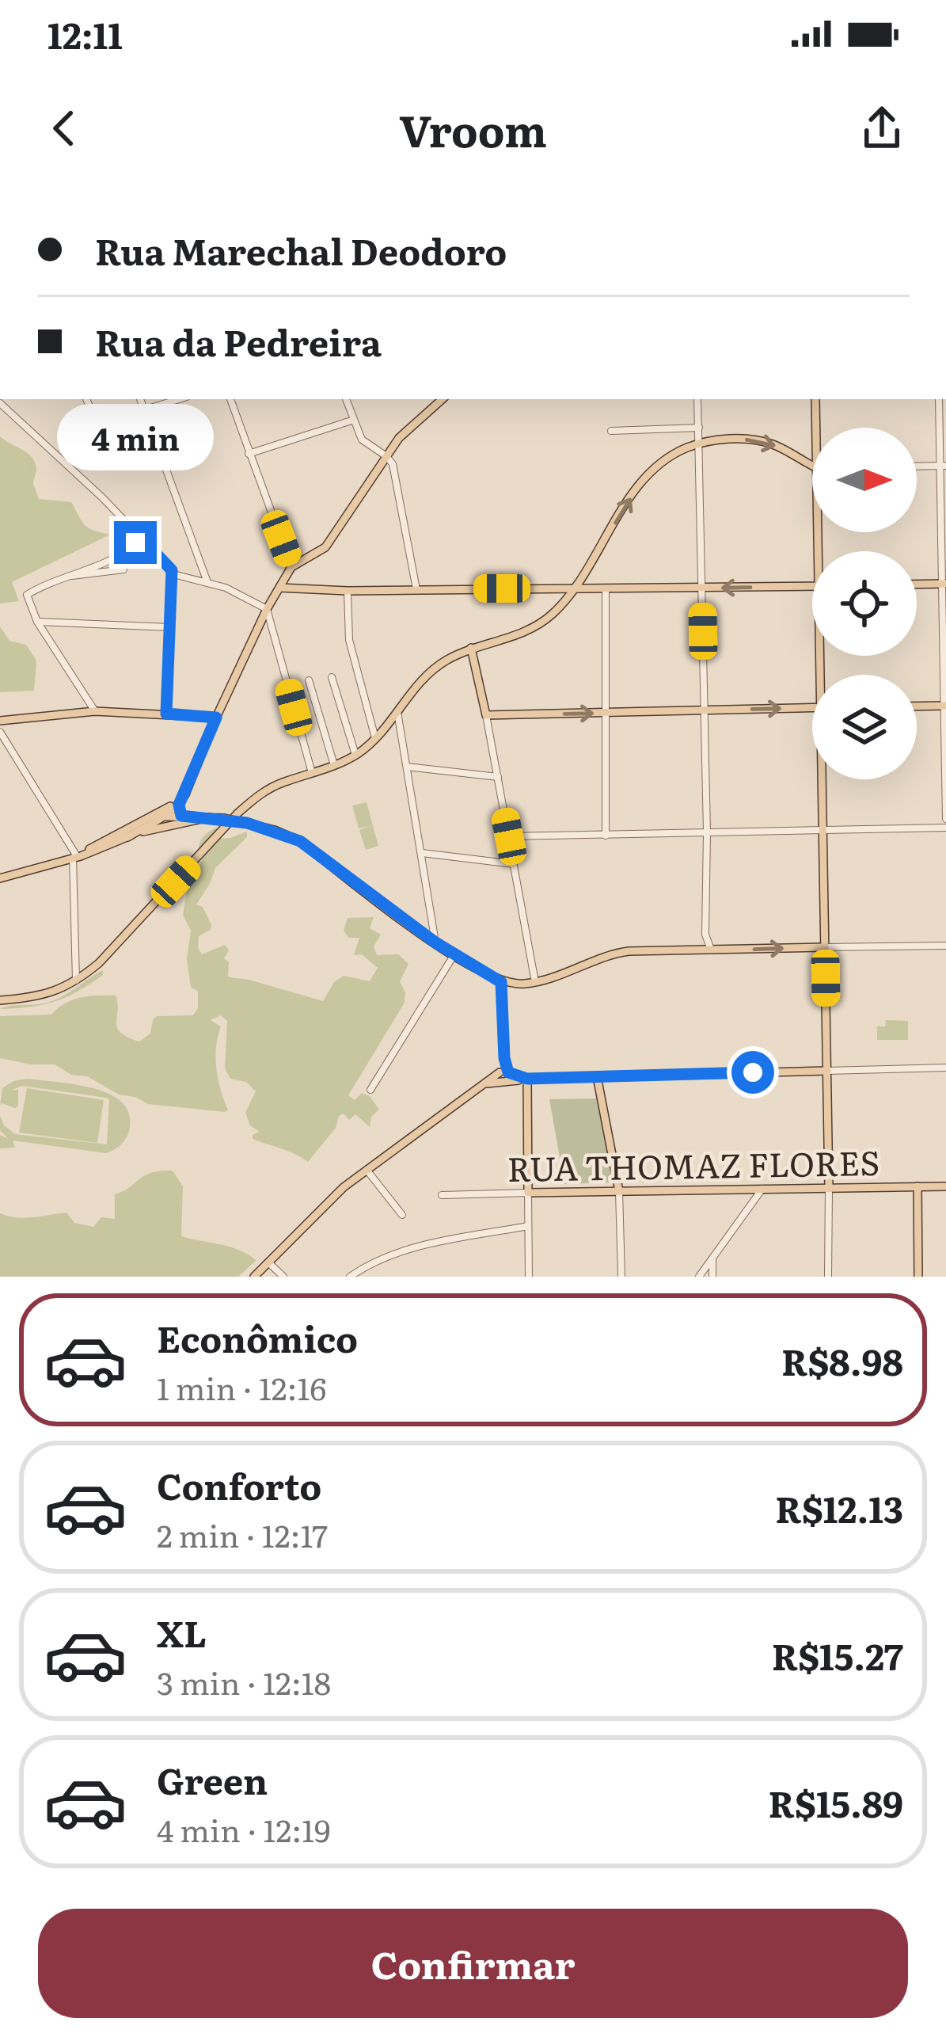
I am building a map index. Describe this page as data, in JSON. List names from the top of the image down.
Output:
{
  "streets": {
    "main road": ["RUA THOMAZ FLORES"]
  },
  "north": "right",
  "page": {
    "status": "12:11",
    "header": "Vroom",
    "banner": ["Rua Marechal Deodoro", "Rua da Pedreira"],
    "bubble": "4 min",
    "list": [
      {
        "name": "Econômico",
        "note": "1 min · 12:16",
        "value": "R$8.98"
      },
      {
        "name": "Conforto",
        "note": "2 min · 12:17",
        "value": "R$12.13"
      },
      {
        "name": "XL",
        "note": "3 min · 12:18",
        "value": "R$15.27"
      },
      {
        "name": "Green",
        "note": "4 min · 12:19",
        "value": "R$15.89"
      }
    ],
    "buttons": "Confirmar"
  }
}
